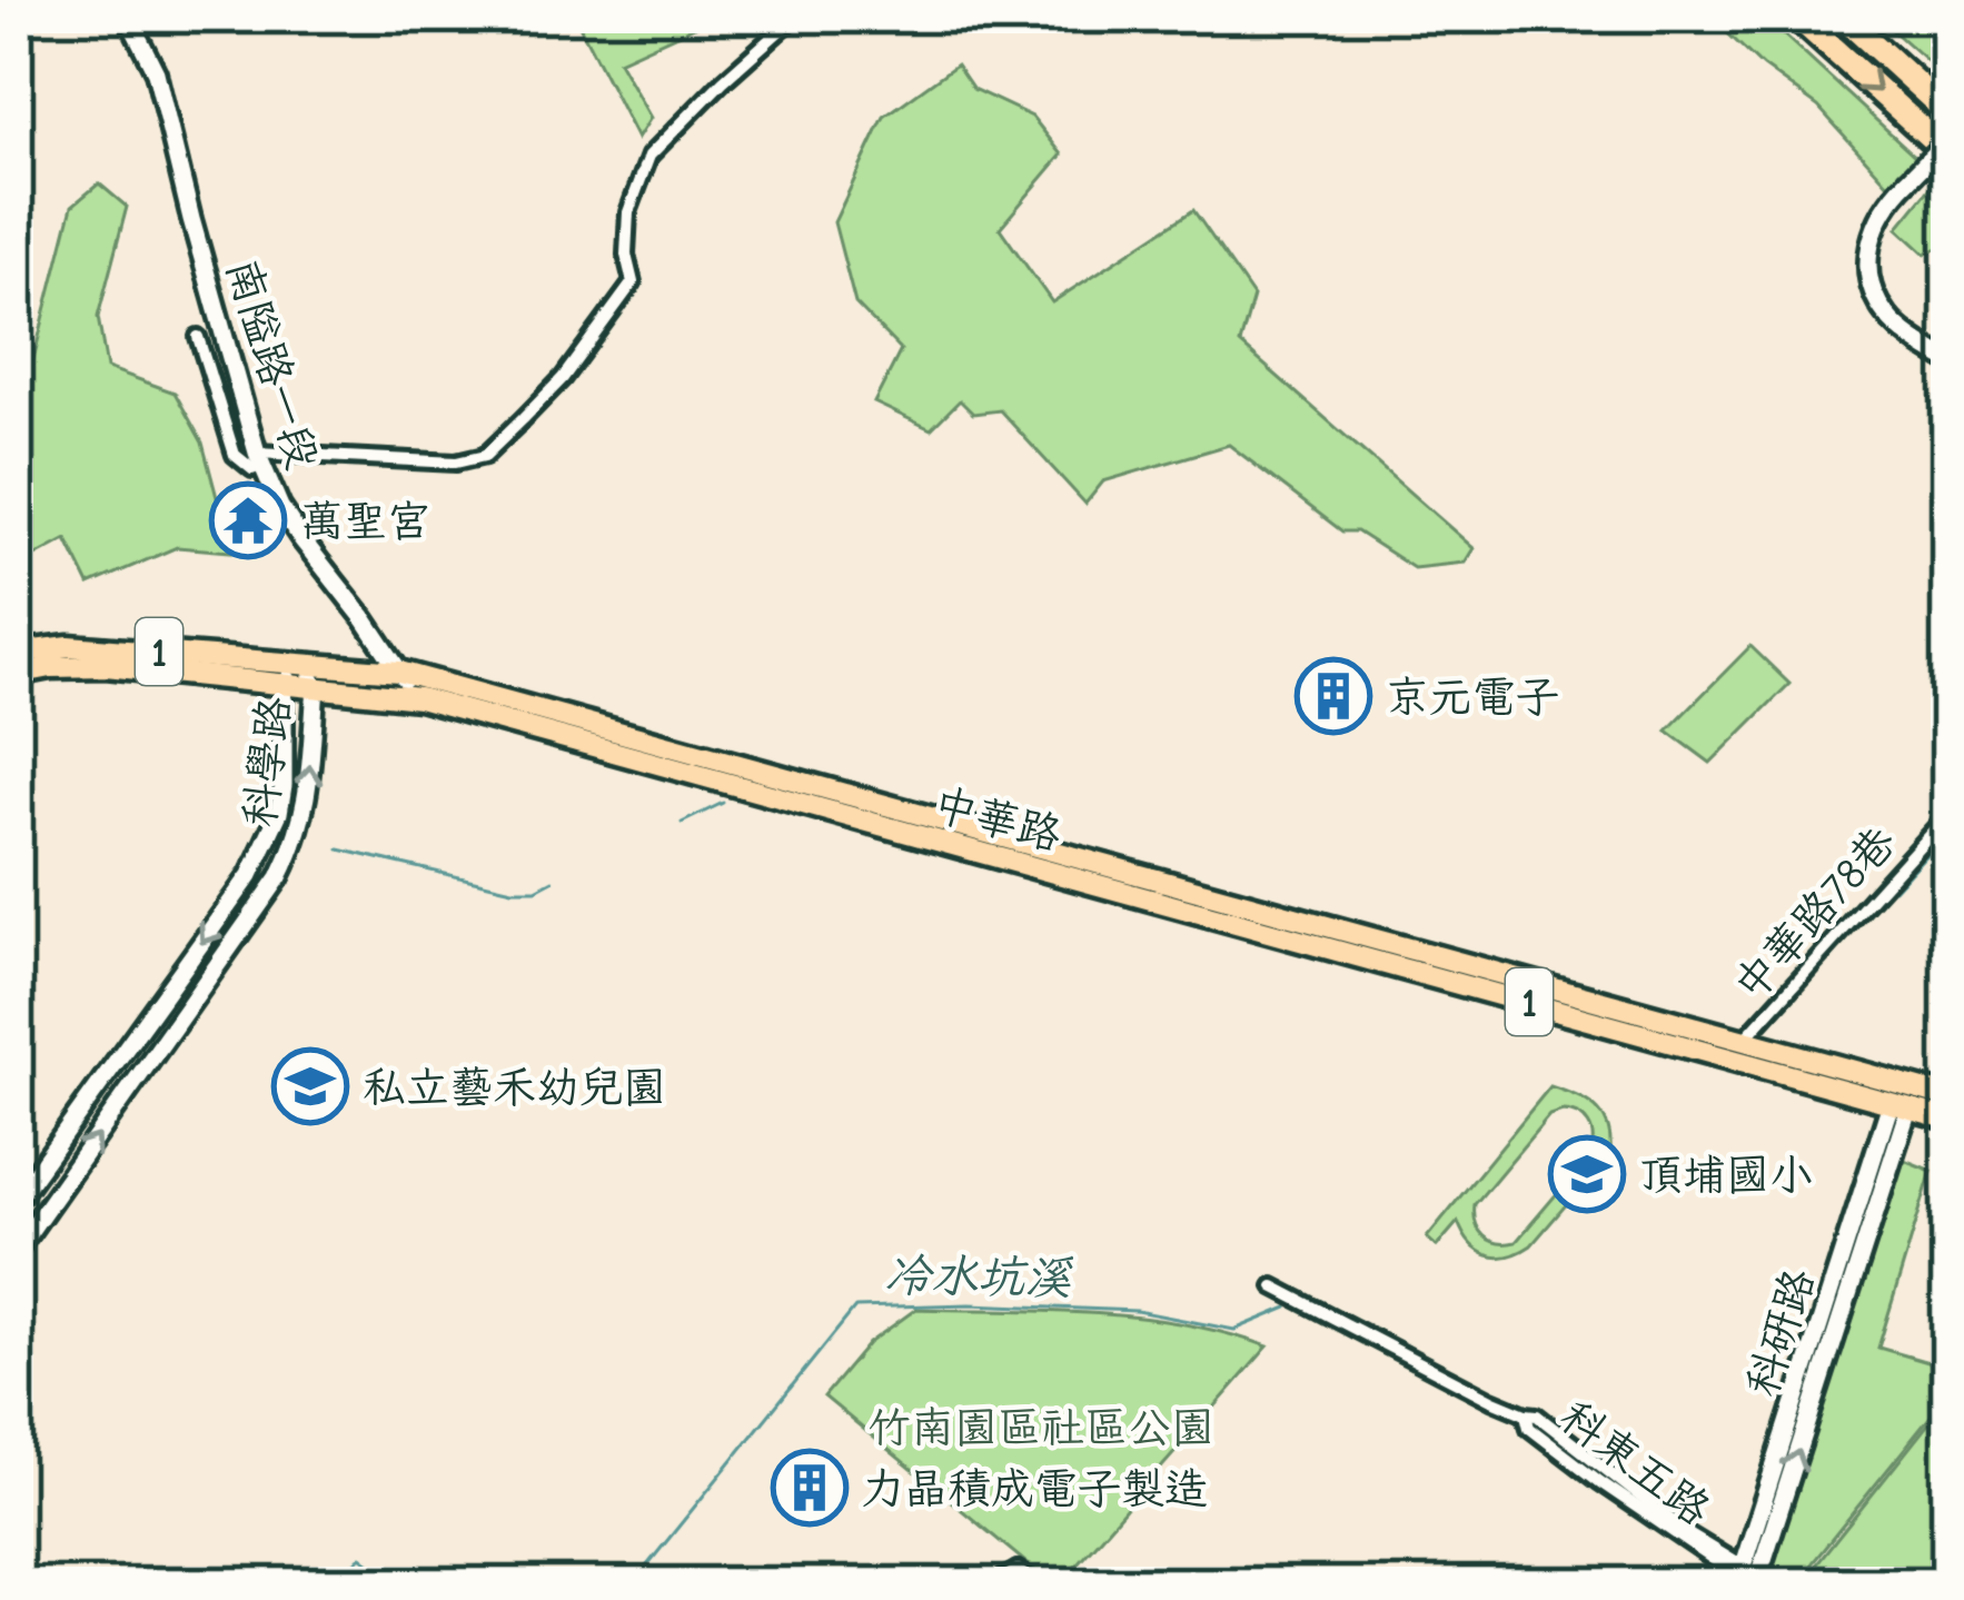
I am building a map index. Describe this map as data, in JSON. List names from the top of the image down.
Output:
{
  "streets": {
    "main road": ["1", "中華路"],
    "street": [
      "南隘路一段",
      "科學路",
      "中華路78巷",
      "科研路",
      "科東五路"
    ]
  },
  "crossings": [
    ["南隘路一段", "中華路"],
    ["科學路", "中華路"],
    ["中華路", "中華路78巷"],
    ["中華路", "科研路"],
    ["科研路", "科東五路"]
  ],
  "water": ["冷水坑溪"],
  "parks": ["竹南園區社區公園"],
  "places": {
    "temple": ["萬聖宮"],
    "building": ["京元電子", "力晶積成電子製造"],
    "school or university": ["私立藝禾幼兒園", "頂埔國小"]
  }
}
